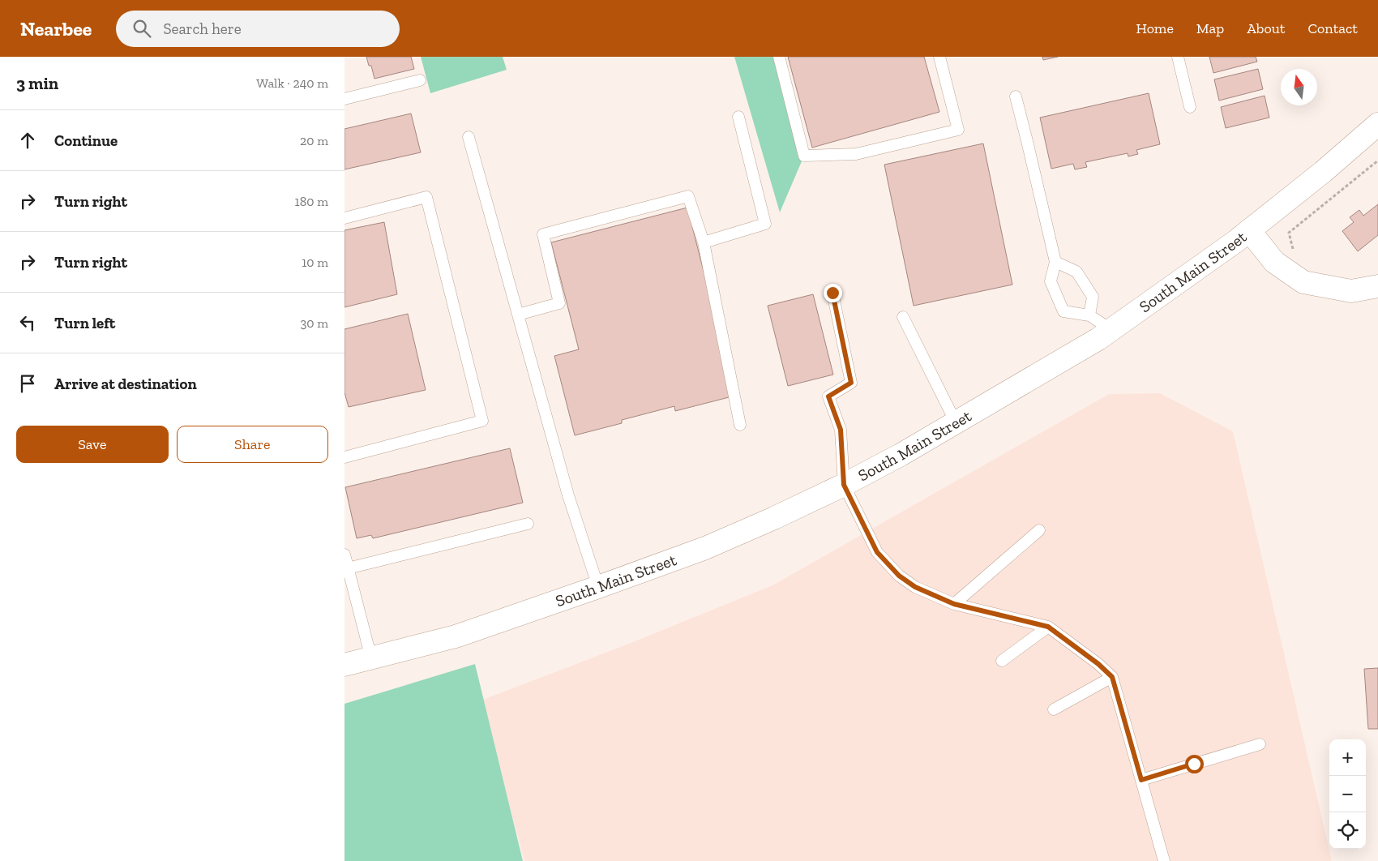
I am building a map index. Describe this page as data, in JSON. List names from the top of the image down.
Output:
{
  "streets": {
    "main road": ["South Main Street"]
  },
  "north": "top",
  "page": {
    "header": "Nearbee",
    "search": "Search here",
    "nav": [
      "Home",
      "Map",
      "About",
      "Contact"
    ],
    "heading": ["3 min", "Walk · 240 m"],
    "list": [
      ["Continue", "20 m"],
      ["Turn right", "180 m"],
      ["Turn right", "10 m"],
      ["Turn left", "30 m"],
      "Arrive at destination"
    ],
    "buttons": ["Save", "Share"],
    "map_buttons": ["+", "−"]
  }
}
